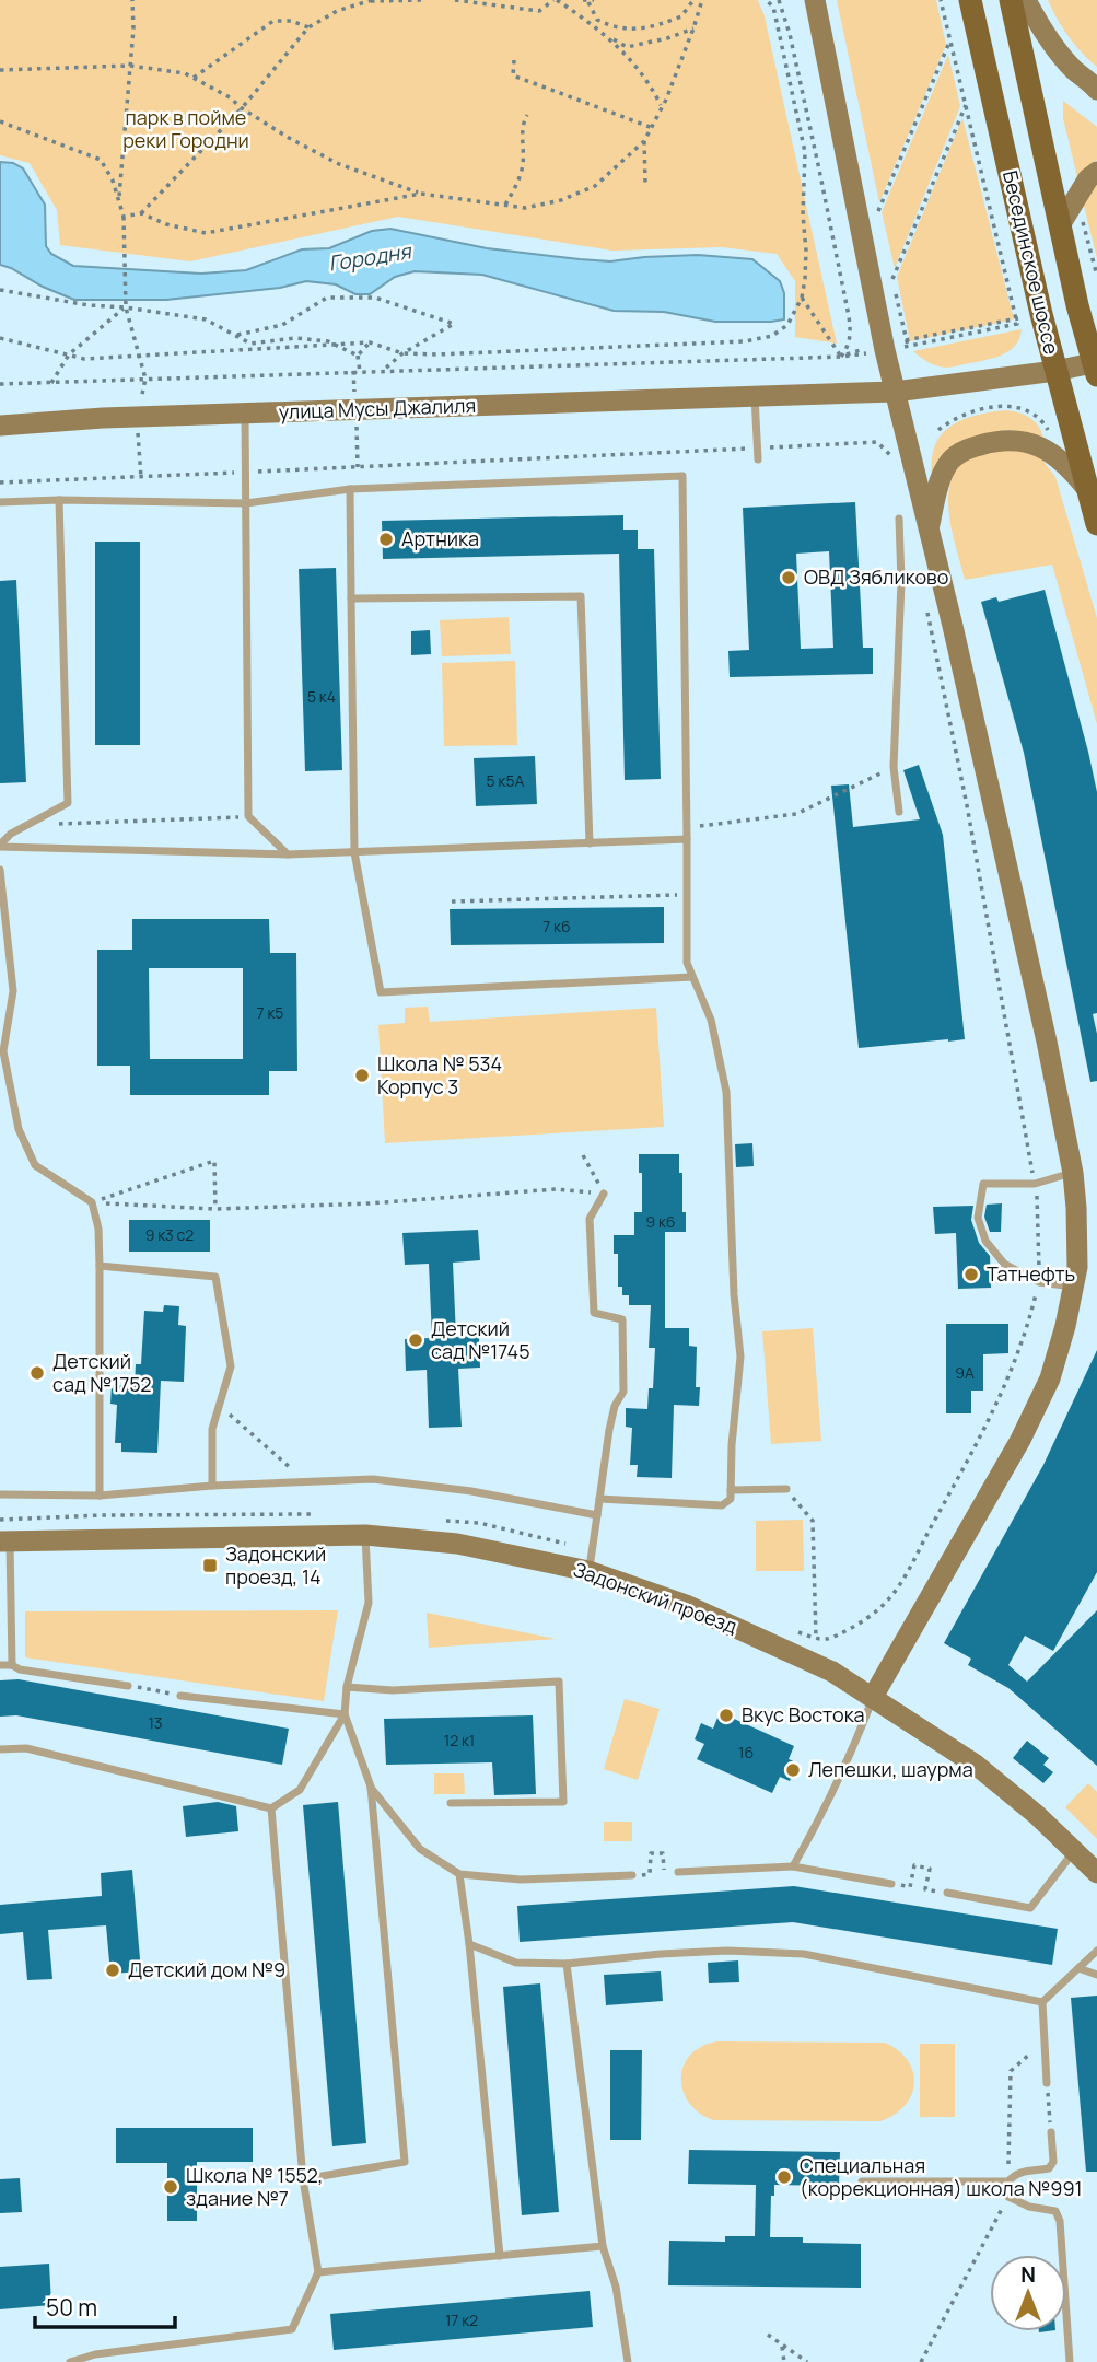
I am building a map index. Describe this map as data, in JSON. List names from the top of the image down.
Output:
{
  "streets": {
    "main road": ["Бесединское шоссе"],
    "street": ["улица Мусы Джалиля", "Задонский проезд"]
  },
  "crossings": [
    ["Бесединское шоссе", "улица Мусы Джалиля"]
  ],
  "water": ["Городня"],
  "parks": ["парк в пойме реки Городни"],
  "places": {
    "other": [
      "Артника",
      "ОВД Зябликово",
      "Школа № 534 Корпус 3",
      "Татнефть",
      "Детский сад №1745",
      "Детский сад №1752",
      "Вкус Востока",
      "Лепешки, шаурма",
      "Детский дом №9",
      "Специальная (коррекционная) школа №991",
      "Школа № 1552, здание №7"
    ],
    "transit": ["Задонский проезд, 14"]
  },
  "house_numbers": [
    "5 к4",
    "5 к5А",
    "7 к6",
    "7 к5",
    "9 к6",
    "9 к3 с2",
    "9А",
    "13",
    "12 к1",
    "16",
    "17 к2"
  ],
  "scale_bar": "50 m",
  "north": "top"
}
